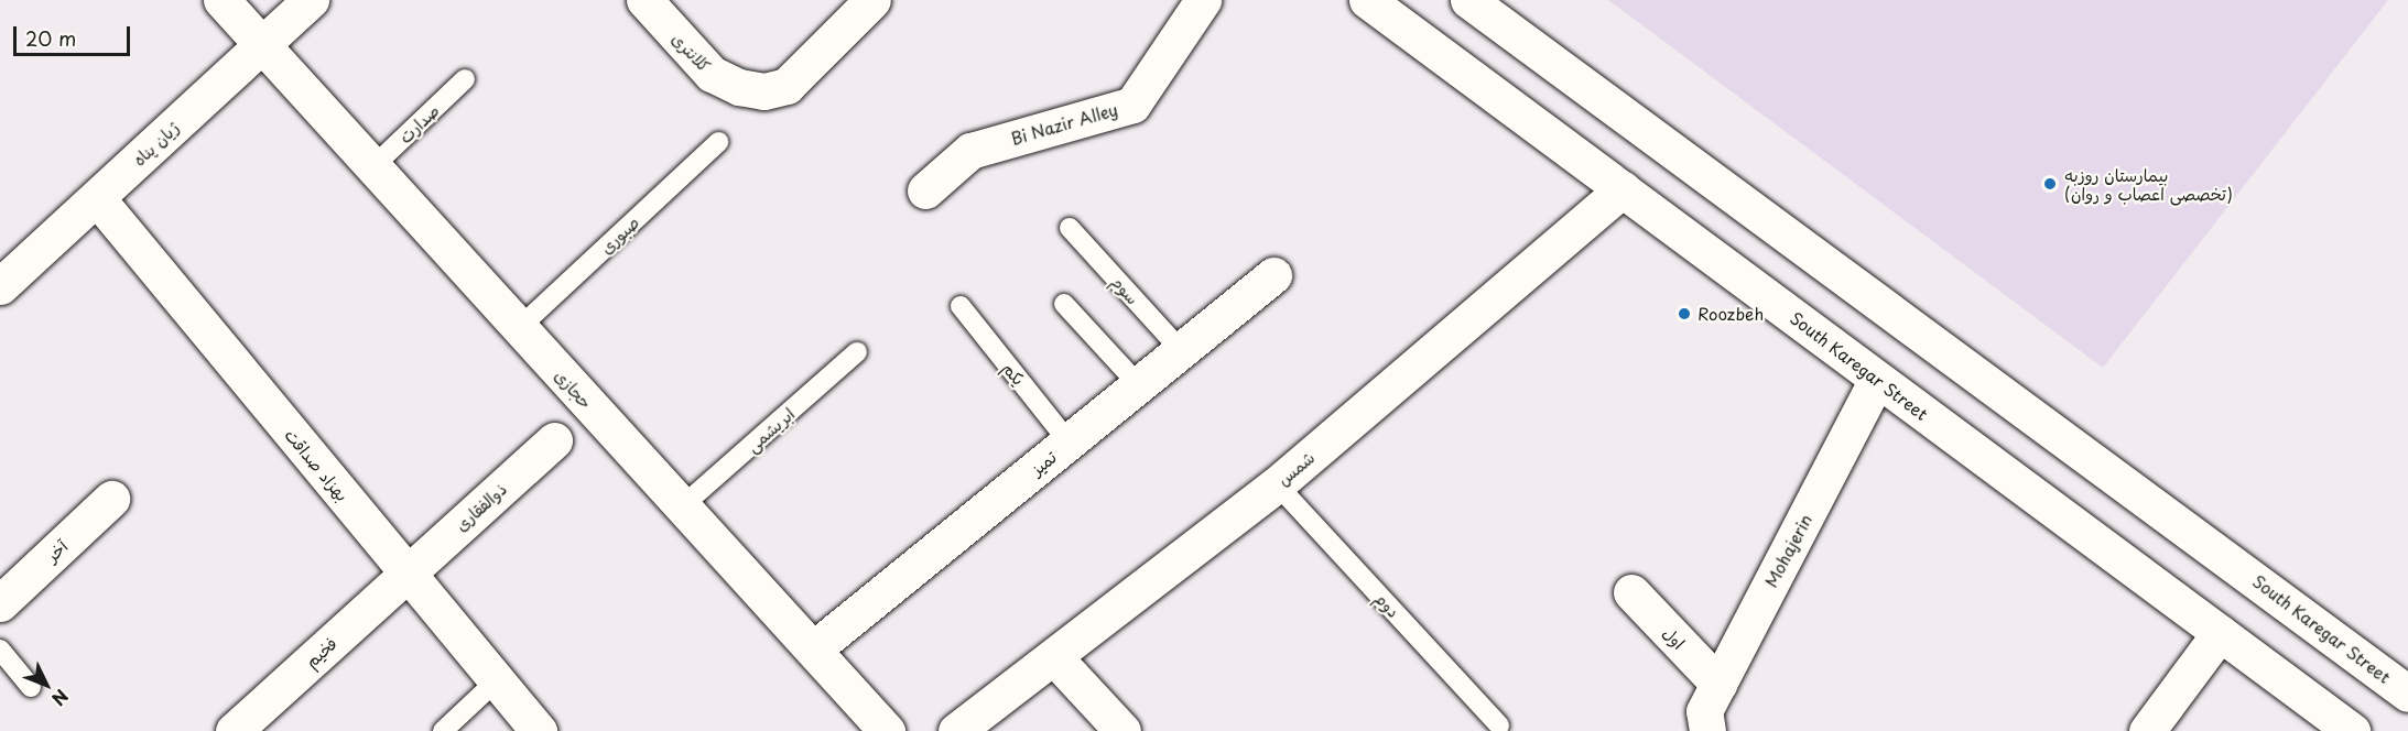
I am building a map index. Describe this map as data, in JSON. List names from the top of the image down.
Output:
{
  "streets": {
    "street": [
      "کلانتری",
      "Bi Nazir Alley",
      "ژیان پناه",
      "South Karegar Street",
      "حجازی",
      "تمیز",
      "بهزاد صداقت",
      "شمس",
      "ذوالفقاری",
      "آخر",
      "Mohajerin",
      "اول",
      "فخیم"
    ],
    "lane": [
      "صدارت",
      "صبوری",
      "سوم",
      "یکم",
      "ابریشمی",
      "دوم"
    ]
  },
  "crossings": [
    ["صدارت", "حجازی"],
    ["ژیان پناه", "حجازی"],
    ["ژیان پناه", "بهزاد صداقت"],
    ["صبوری", "حجازی"],
    ["سوم", "تمیز"],
    ["South Karegar Street", "شمس"],
    ["South Karegar Street", "Mohajerin"],
    ["یکم", "تمیز"],
    ["حجازی", "ابریشمی"],
    ["حجازی", "تمیز"],
    ["بهزاد صداقت", "ذوالفقاری"],
    ["بهزاد صداقت", "فخیم"],
    ["شمس", "دوم"],
    ["ذوالفقاری", "فخیم"],
    ["Mohajerin", "اول"]
  ],
  "places": ["بیمارستان روزبه (تخصصی اعصاب و روان)", "Roozbeh"],
  "scale_bar": "20 m",
  "north": "bottom right"
}
